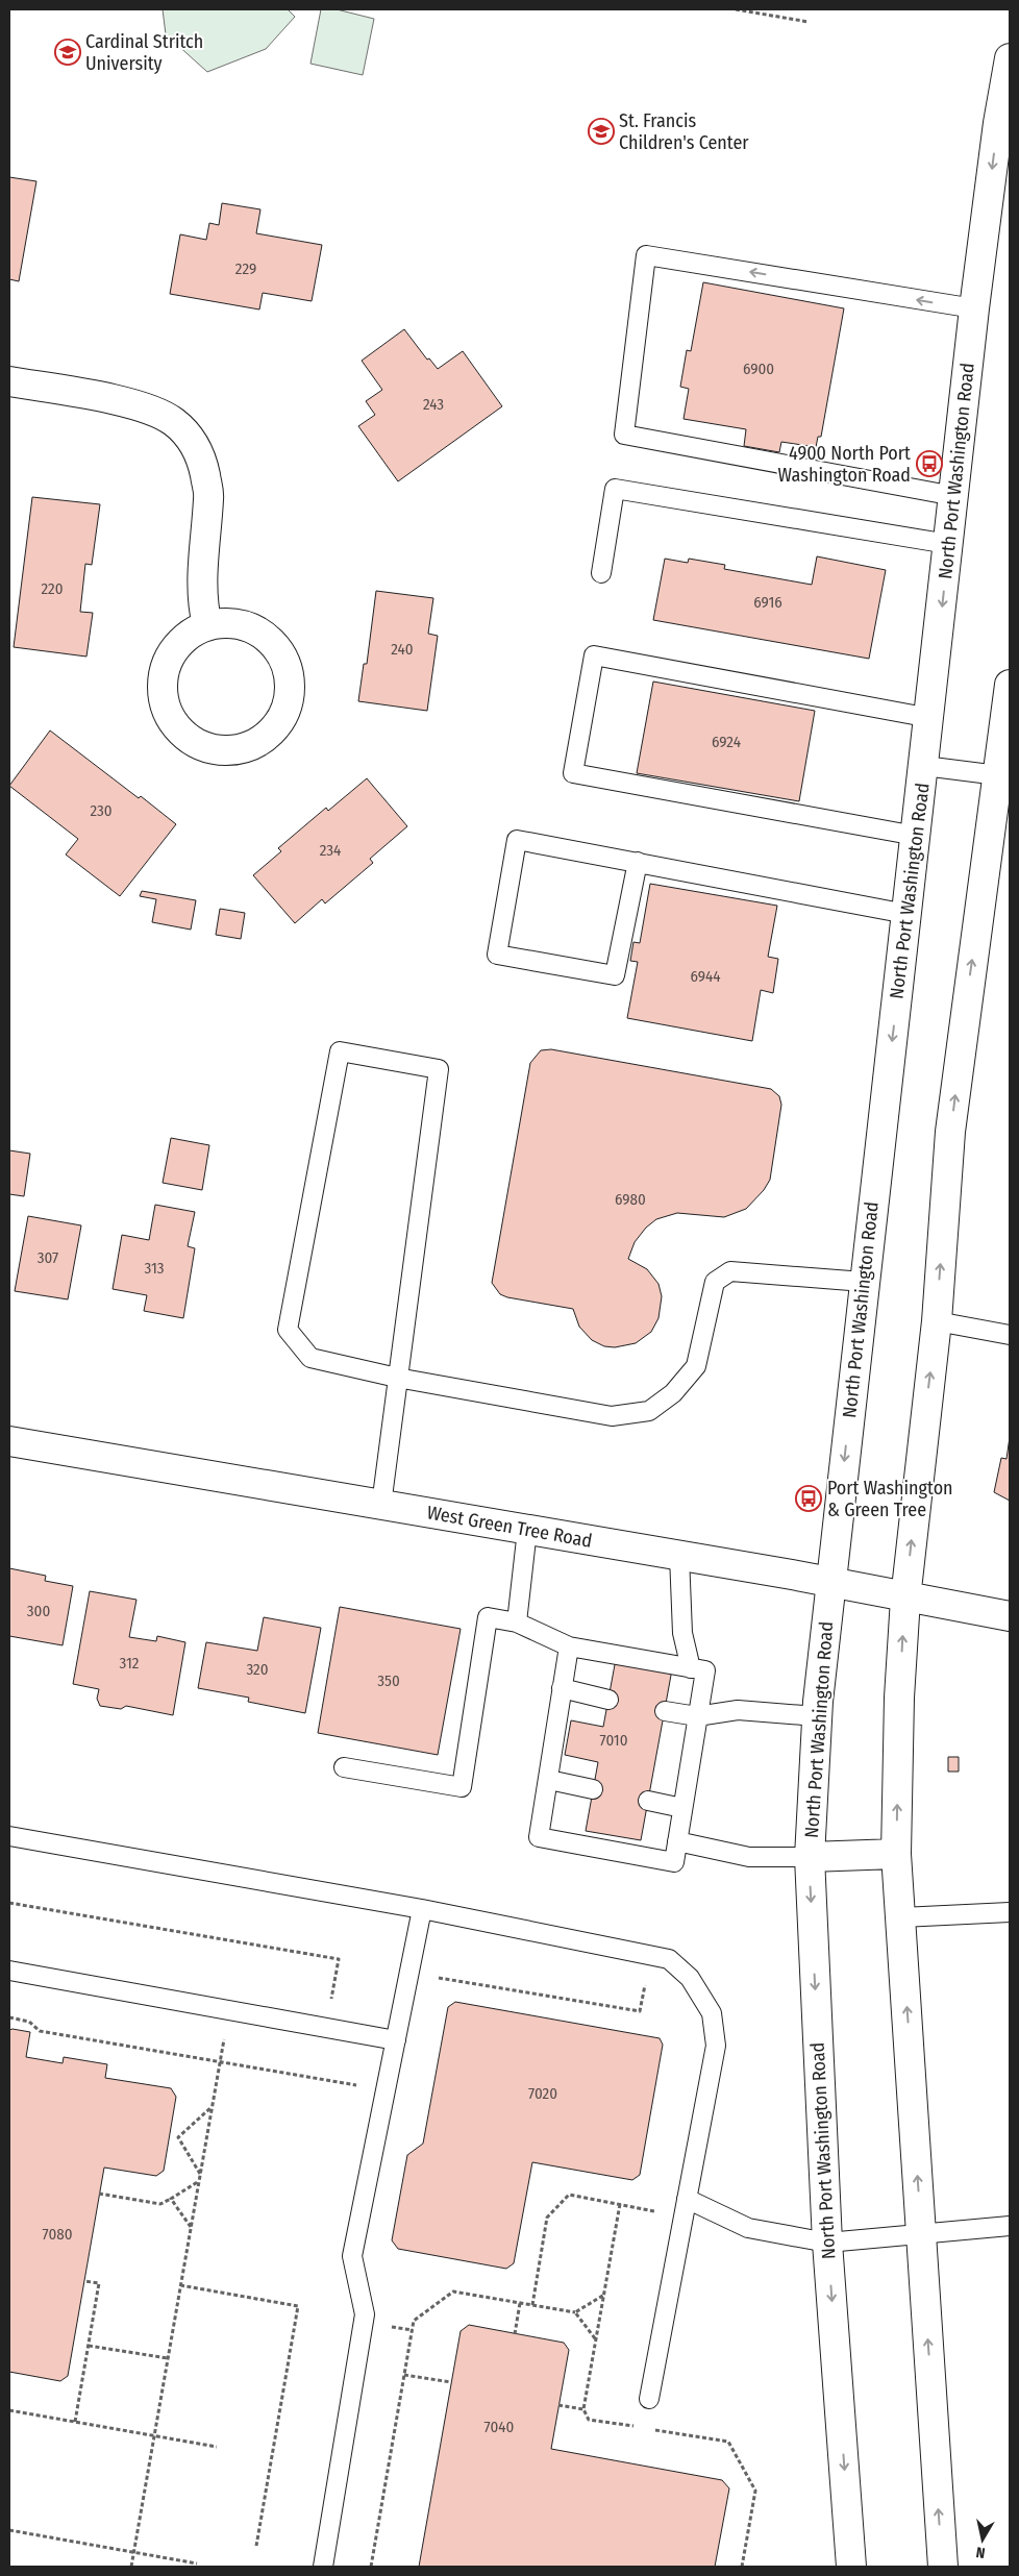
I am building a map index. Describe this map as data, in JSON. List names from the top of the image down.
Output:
{
  "streets": {
    "main road": ["North Port Washington Road", "West Green Tree Road"]
  },
  "crossings": [
    ["North Port Washington Road", "West Green Tree Road"]
  ],
  "places": {
    "school or university": ["Cardinal Stritch University", "St. Francis Children's Center"],
    "bus stop": ["4900 North Port Washington Road", "Port Washington & Green Tree"]
  },
  "house_numbers": [
    "229",
    "6900",
    "243",
    "220",
    "6916",
    "240",
    "6924",
    "230",
    "234",
    "6944",
    "6980",
    "307",
    "313",
    "300",
    "312",
    "320",
    "350",
    "7010",
    "7020",
    "7080",
    "7040"
  ],
  "north": "bottom"
}
